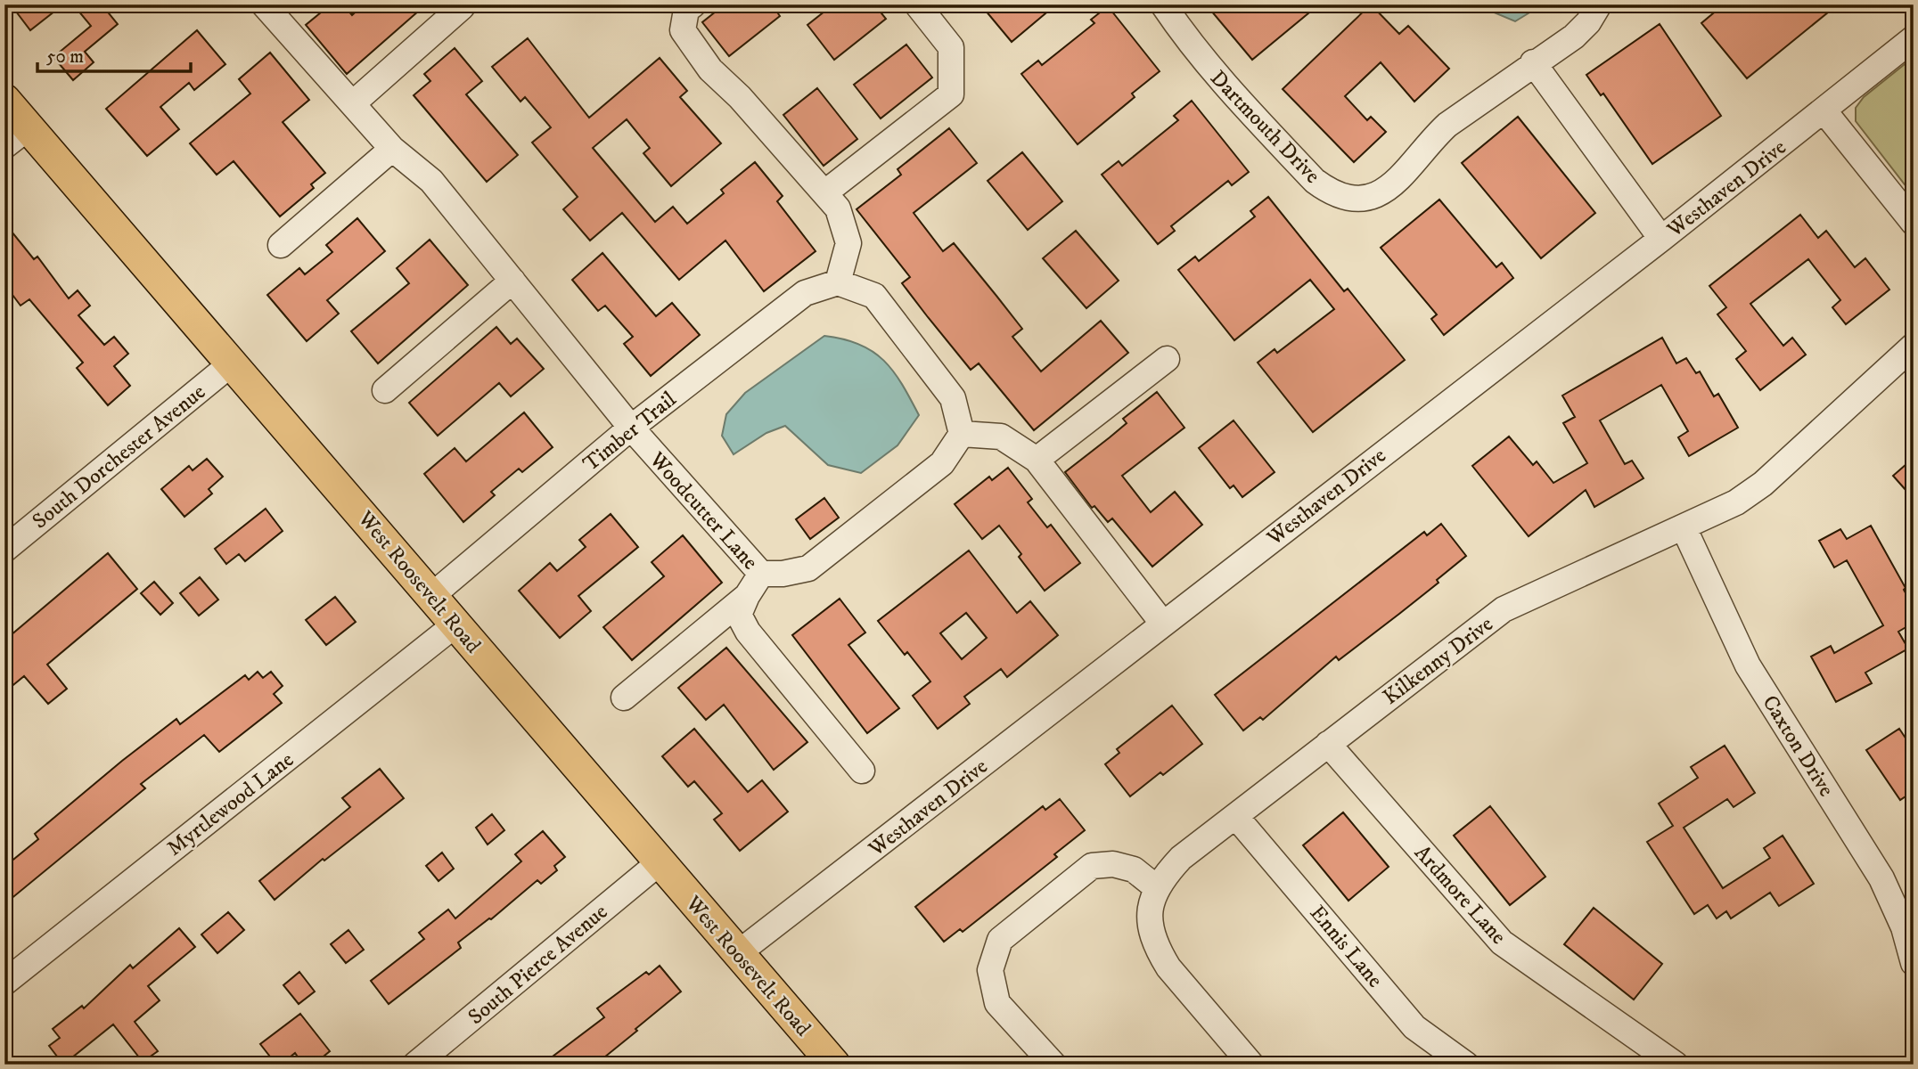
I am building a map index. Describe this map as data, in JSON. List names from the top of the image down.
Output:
{
  "streets": {
    "main road": ["West Roosevelt Road"],
    "street": [
      "Dartmouth Drive",
      "Westhaven Drive",
      "Timber Trail",
      "South Dorchester Avenue",
      "Woodcutter Lane",
      "Kilkenny Drive",
      "Caxton Drive",
      "Myrtlewood Lane",
      "Ardmore Lane",
      "Ennis Lane",
      "South Pierce Avenue"
    ]
  },
  "crossings": [
    ["Westhaven Drive", "West Roosevelt Road"],
    ["Timber Trail", "Woodcutter Lane"],
    ["Timber Trail", "West Roosevelt Road"],
    ["South Dorchester Avenue", "West Roosevelt Road"],
    ["West Roosevelt Road", "Myrtlewood Lane"],
    ["West Roosevelt Road", "South Pierce Avenue"],
    ["Kilkenny Drive", "Caxton Drive"],
    ["Kilkenny Drive", "Ardmore Lane"],
    ["Kilkenny Drive", "Ennis Lane"]
  ],
  "scale_bar": "50 m"
}
